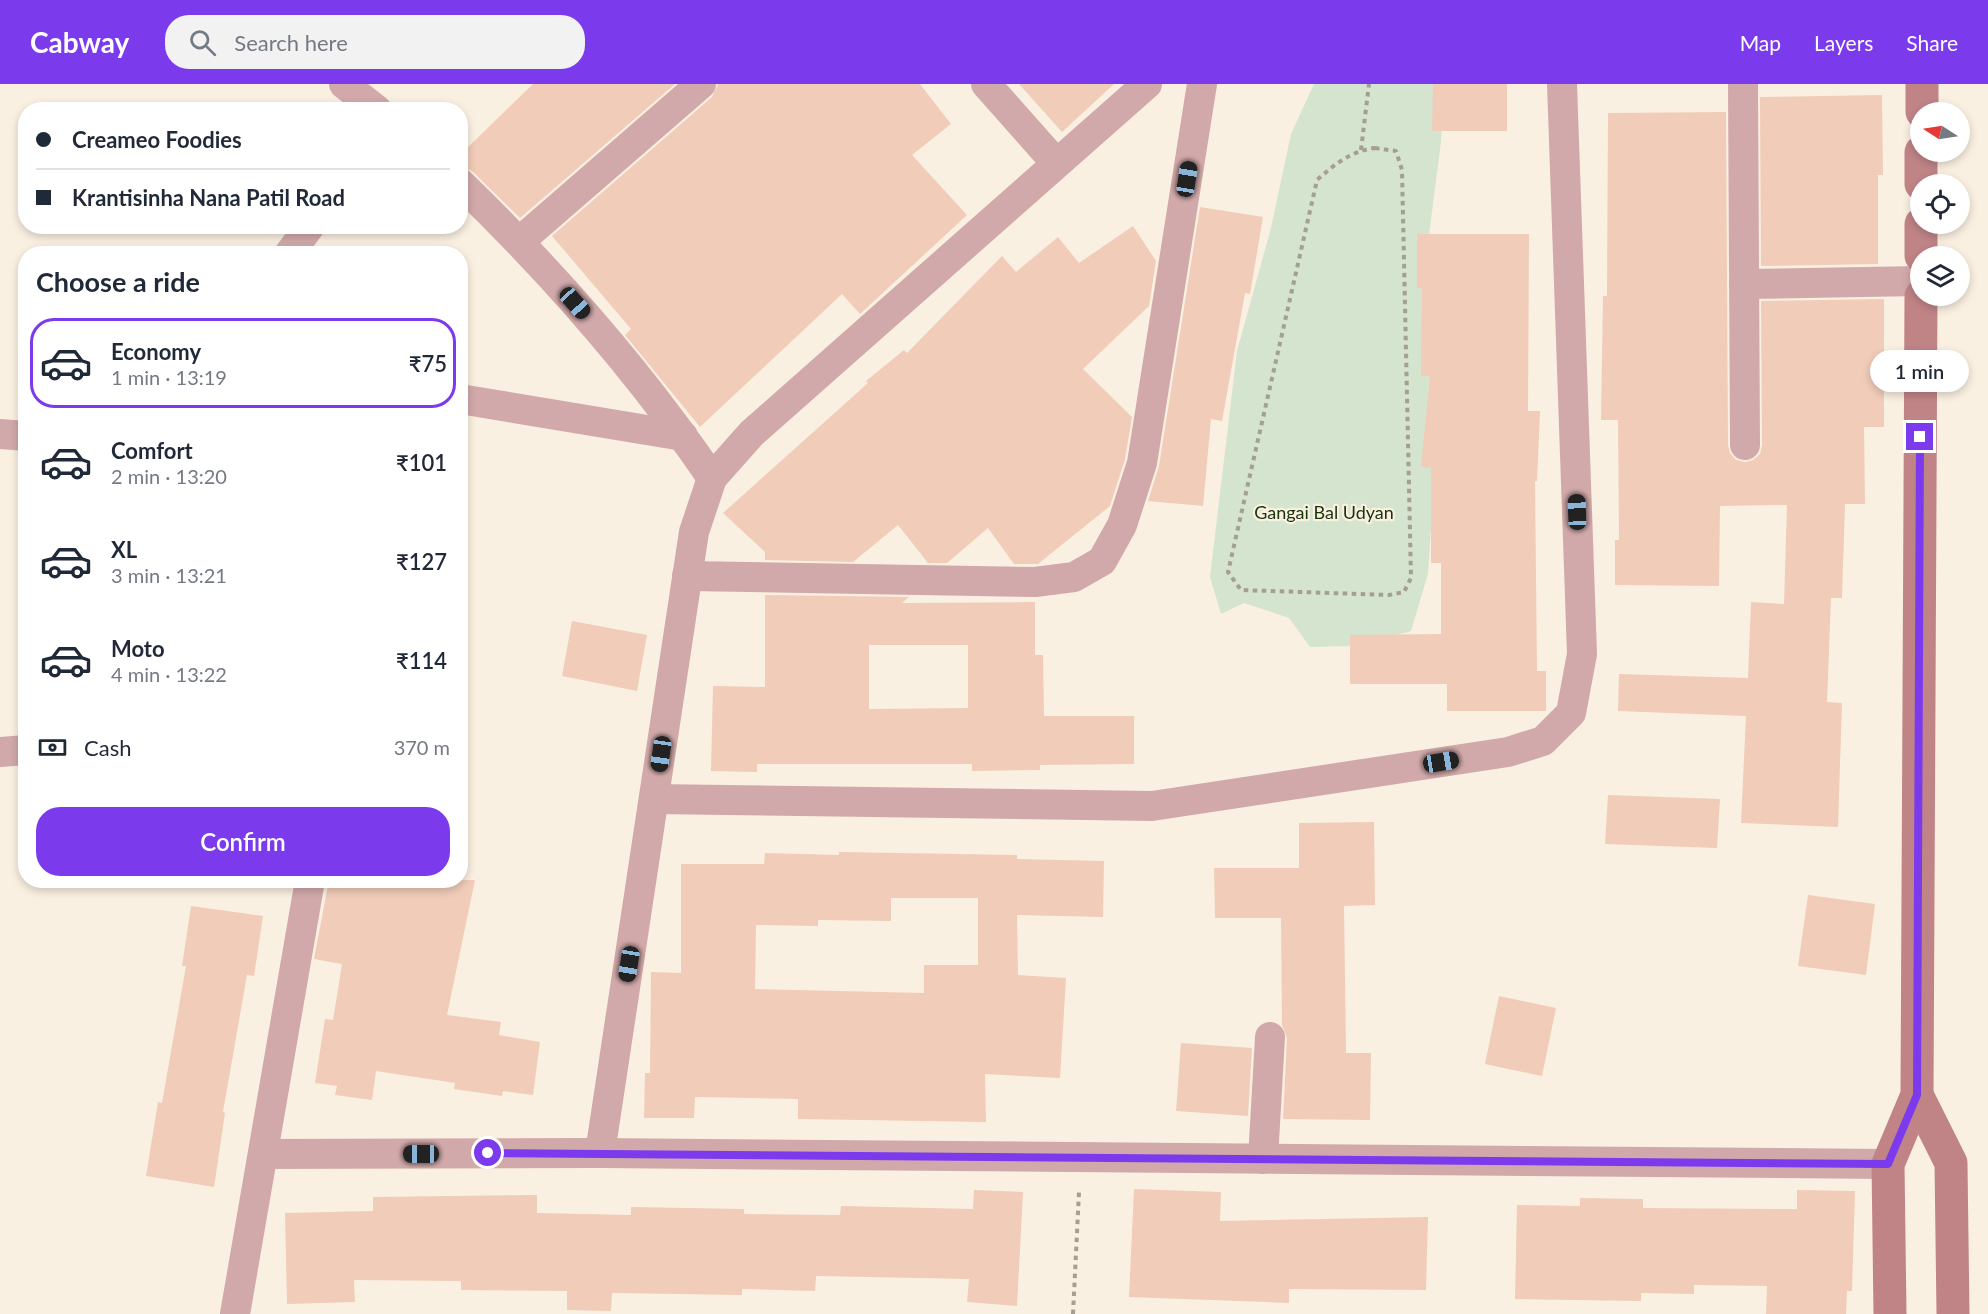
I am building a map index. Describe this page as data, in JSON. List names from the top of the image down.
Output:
{
  "parks": ["Gangai Bal Udyan"],
  "north": "left",
  "page": {
    "header": "Cabway",
    "search": "Search here",
    "nav": ["Map", "Layers", "Share"],
    "banner": ["Creameo Foodies", "Krantisinha Nana Patil Road"],
    "heading": "Choose a ride",
    "list": [
      {
        "name": "Economy",
        "note": "1 min · 13:19",
        "value": "₹75"
      },
      {
        "name": "Comfort",
        "note": "2 min · 13:20",
        "value": "₹101"
      },
      {
        "name": "XL",
        "note": "3 min · 13:21",
        "value": "₹127"
      },
      {
        "name": "Moto",
        "note": "4 min · 13:22",
        "value": "₹114"
      }
    ],
    "bubble": "1 min",
    "pay": ["Cash", "370 m"],
    "buttons": "Confirm"
  }
}
